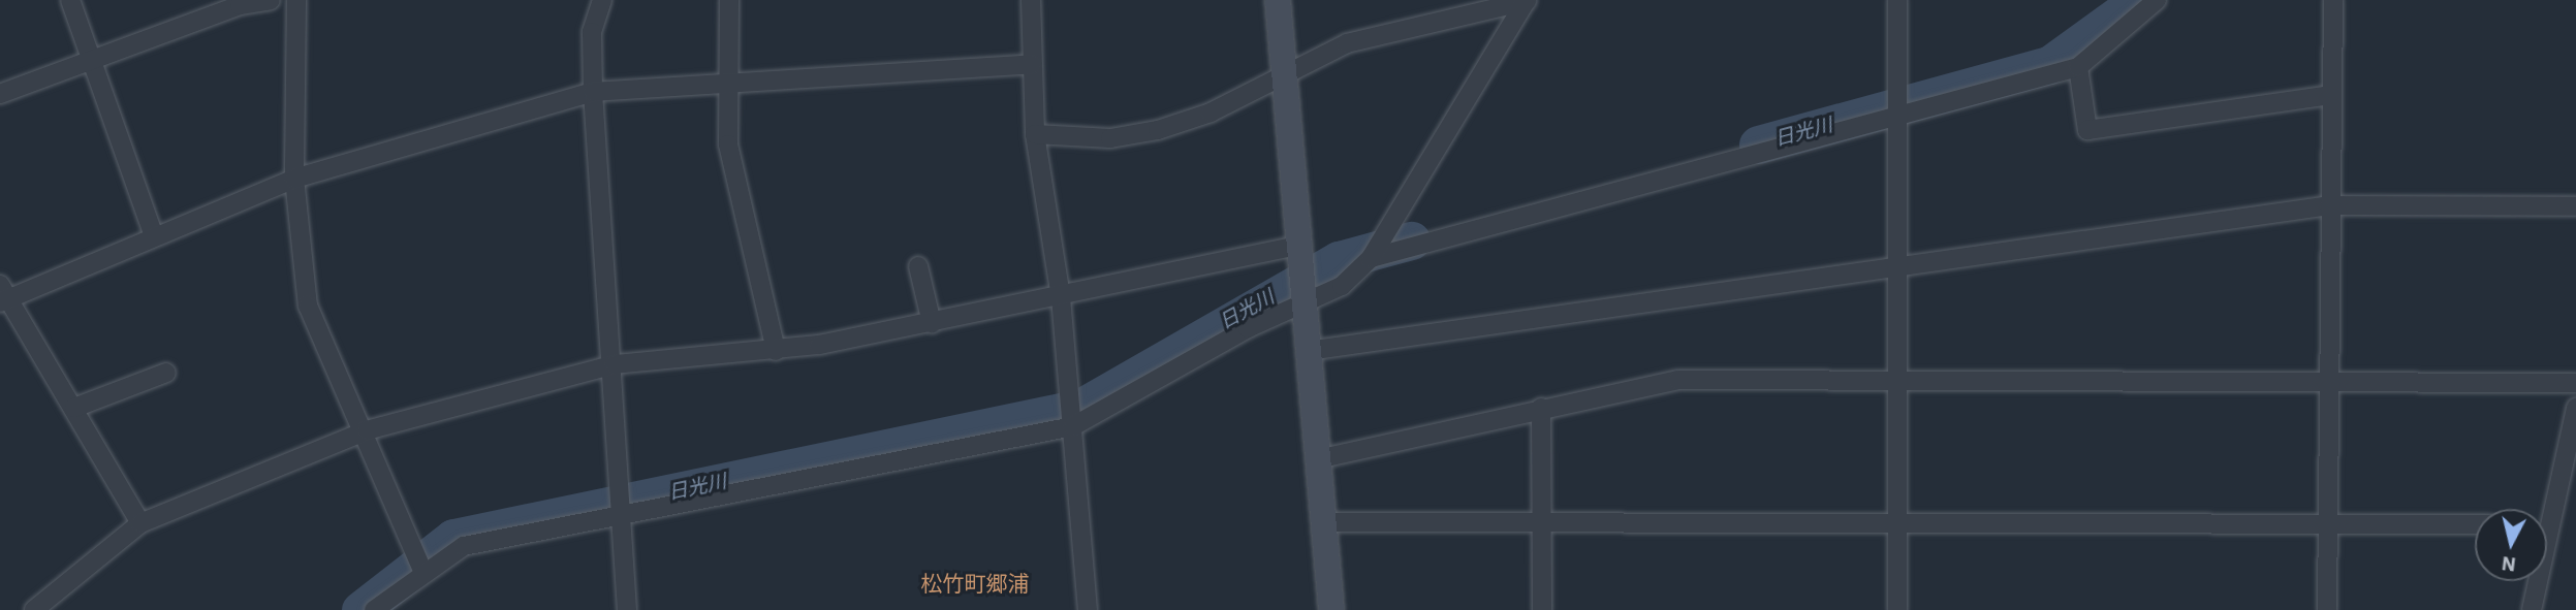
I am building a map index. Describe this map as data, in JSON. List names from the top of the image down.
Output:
{
  "districts": ["松竹町郷浦"],
  "water": ["日光川"],
  "north": "bottom"
}
